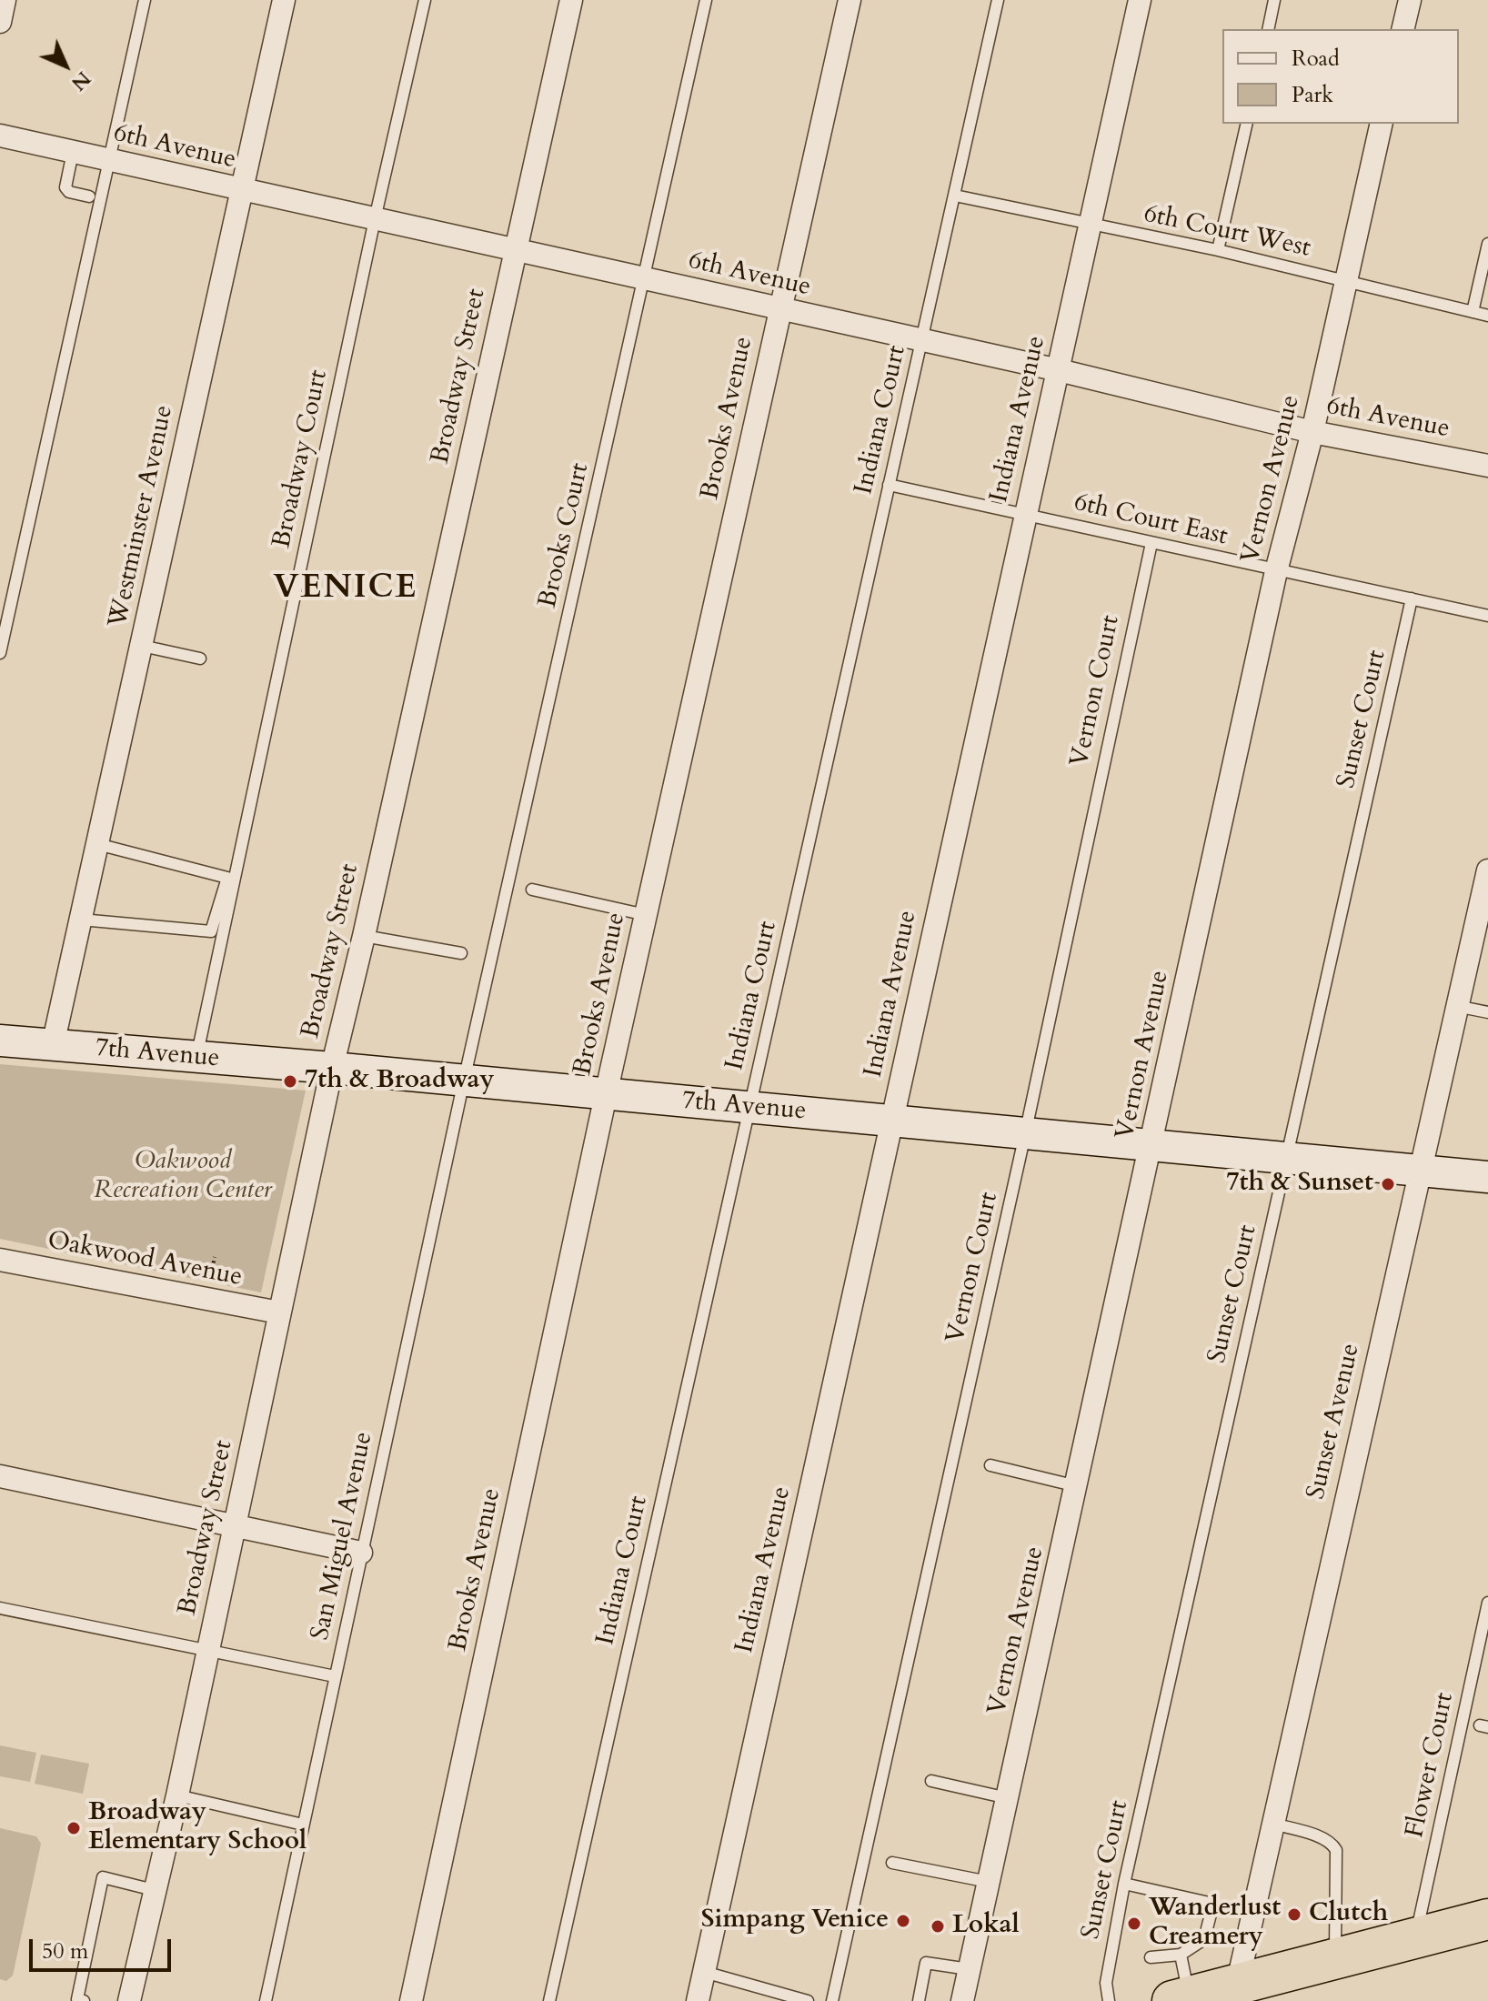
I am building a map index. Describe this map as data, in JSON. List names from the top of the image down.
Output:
{
  "streets": {
    "street": [
      "6th Avenue",
      "Broadway Street",
      "Brooks Avenue",
      "Indiana Avenue",
      "Vernon Avenue",
      "Westminster Avenue",
      "7th Avenue",
      "Oakwood Avenue",
      "Sunset Avenue"
    ],
    "lane": [
      "6th Court West",
      "Indiana Court",
      "Broadway Court",
      "6th Court East",
      "Brooks Court",
      "Vernon Court",
      "Sunset Court",
      "San Miguel Avenue",
      "Flower Court"
    ]
  },
  "crossings": [
    ["6th Avenue", "Broadway Street"],
    ["6th Avenue", "Brooks Avenue"],
    ["6th Avenue", "Indiana Avenue"],
    ["6th Avenue", "Indiana Court"],
    ["6th Avenue", "Broadway Court"],
    ["6th Avenue", "Vernon Avenue"],
    ["6th Avenue", "Westminster Avenue"],
    ["6th Avenue", "Brooks Court"],
    ["6th Court West", "Indiana Avenue"],
    ["6th Court West", "Indiana Court"],
    ["6th Court West", "Vernon Avenue"],
    ["Broadway Street", "7th Avenue"],
    ["Broadway Street", "Oakwood Avenue"],
    ["Brooks Avenue", "7th Avenue"],
    ["Indiana Avenue", "6th Court East"],
    ["Indiana Avenue", "7th Avenue"],
    ["Indiana Court", "6th Court East"],
    ["Indiana Court", "7th Avenue"],
    ["Broadway Court", "7th Avenue"],
    ["Vernon Avenue", "6th Court East"],
    ["Vernon Avenue", "7th Avenue"],
    ["Westminster Avenue", "7th Avenue"],
    ["6th Court East", "Vernon Court"],
    ["6th Court East", "Sunset Court"],
    ["Brooks Court", "7th Avenue"],
    ["Brooks Court", "San Miguel Avenue"],
    ["Vernon Court", "7th Avenue"],
    ["Sunset Court", "7th Avenue"],
    ["7th Avenue", "Sunset Avenue"],
    ["7th Avenue", "San Miguel Avenue"]
  ],
  "districts": ["VENICE"],
  "parks": ["Oakwood Recreation Center"],
  "places": [
    "7th & Broadway",
    "7th & Sunset",
    "Broadway Elementary School",
    "Clutch",
    "Simpang Venice",
    "Wanderlust Creamery",
    "Lokal"
  ],
  "legend": ["Road", "Park"],
  "scale_bar": "50 m",
  "north": "bottom right"
}
